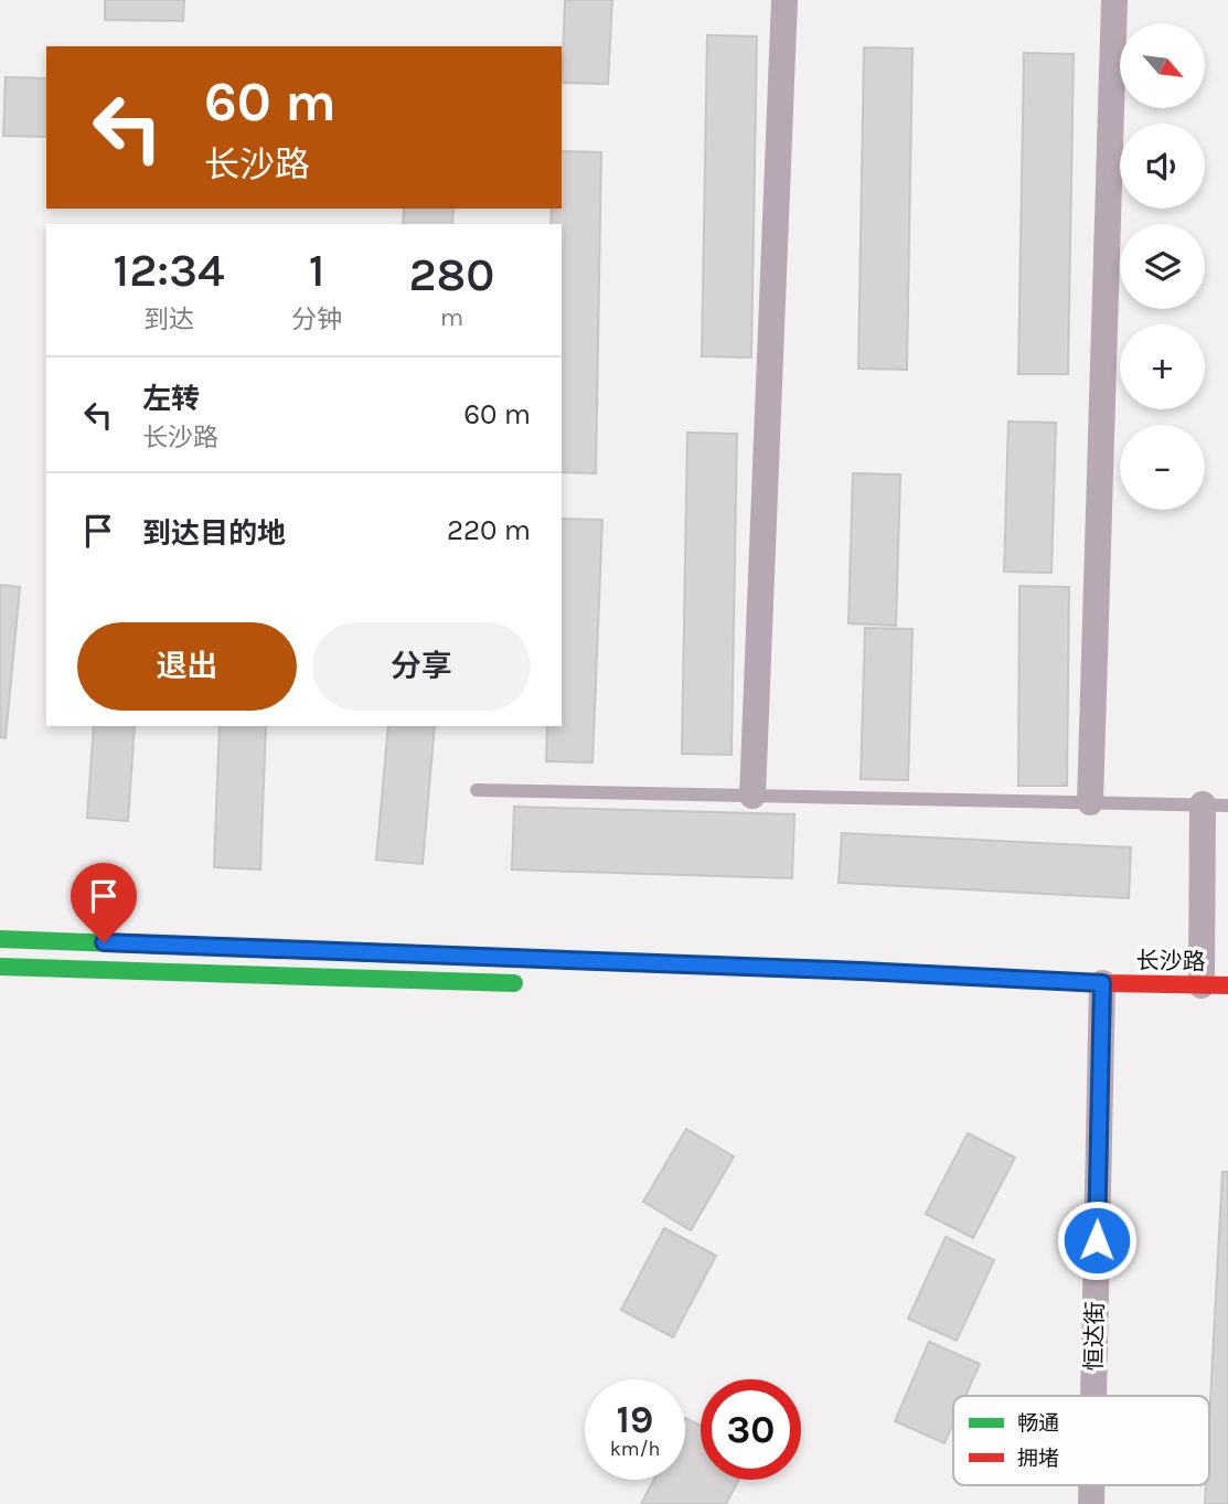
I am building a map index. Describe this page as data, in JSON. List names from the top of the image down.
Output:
{
  "streets": {
    "street": ["长沙路", "恒达街"]
  },
  "crossings": [
    ["长沙路", "恒达街"]
  ],
  "legend": ["畅通", "拥堵"],
  "north": "bottom right",
  "page": {
    "map_buttons": ["+", "−"],
    "turn": ["60 m", "长沙路"],
    "eta": [
      "12:34",
      "到达",
      "1",
      "分钟",
      "280",
      "m"
    ],
    "list": [
      {
        "name": "左转",
        "note": "长沙路",
        "value": "60 m"
      },
      {
        "name": "到达目的地",
        "value": "220 m"
      }
    ],
    "buttons": ["退出", "分享"],
    "speed": "19 km/h",
    "limit": "30"
  }
}
